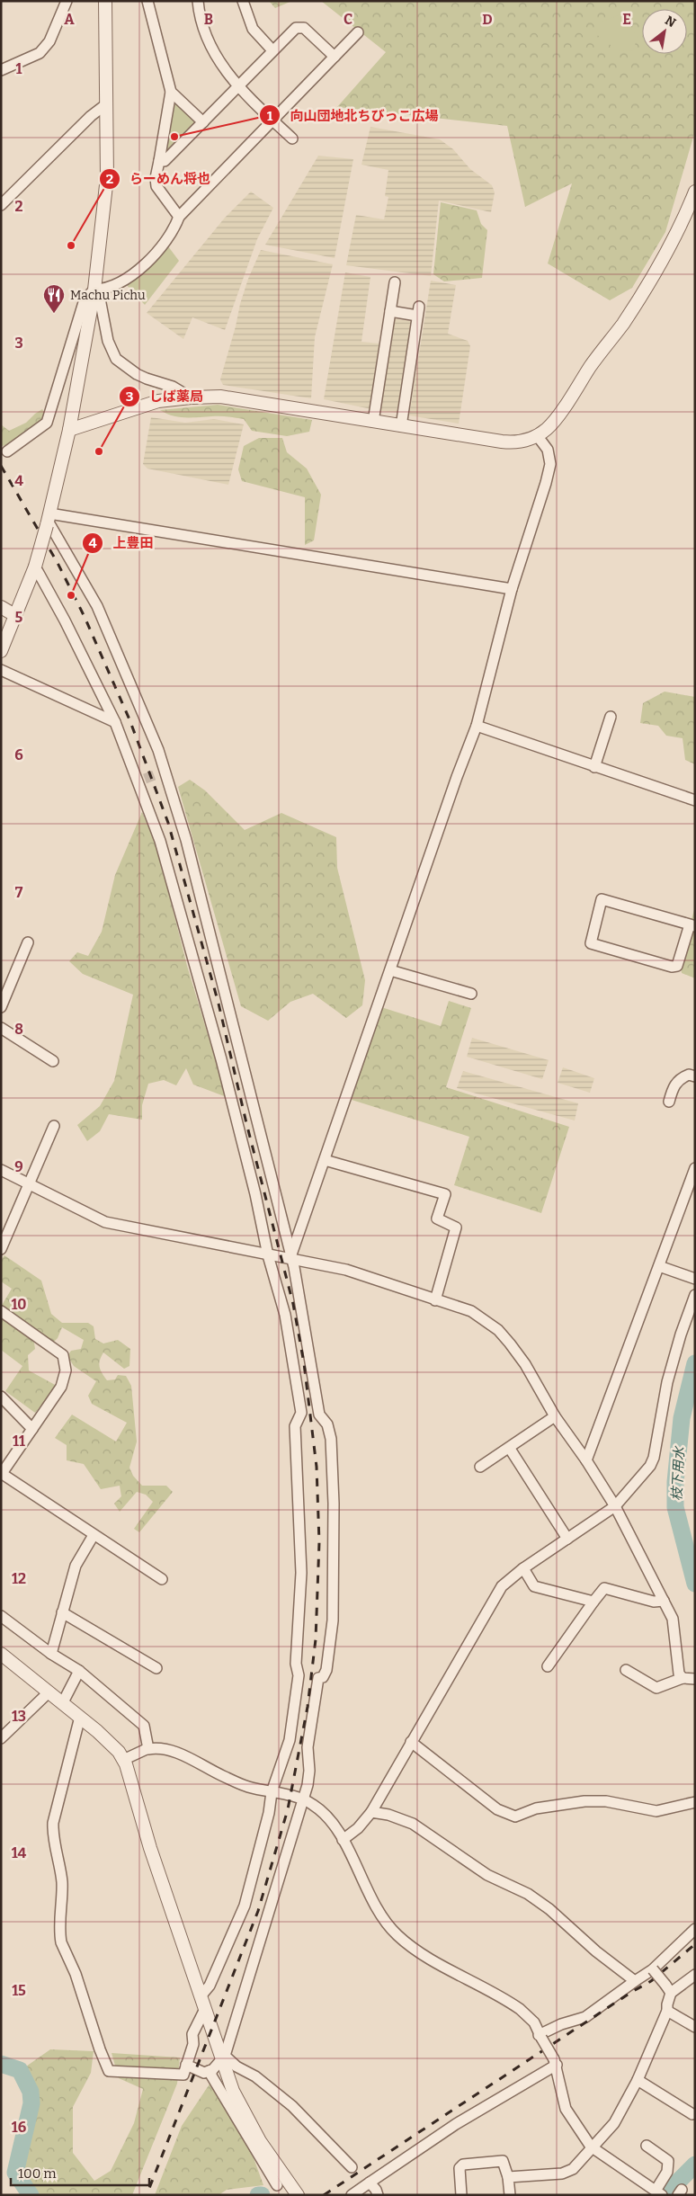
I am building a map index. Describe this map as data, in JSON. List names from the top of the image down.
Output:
{
  "water": ["枝下用水"],
  "places": {
    "other": [
      "向山団地北ちびっこ広場",
      "らーめん将也",
      "しば薬局",
      "上豊田"
    ],
    "restaurant": ["Machu Pichu"]
  },
  "scale_bar": "100 m",
  "north": "top right",
  "grid": {
    "columns": [
      "A",
      "B",
      "C",
      "D",
      "E"
    ],
    "rows": [
      "1",
      "2",
      "3",
      "4",
      "5",
      "6",
      "7",
      "8",
      "9",
      "10",
      "11",
      "12",
      "13",
      "14",
      "15",
      "16"
    ]
  }
}
